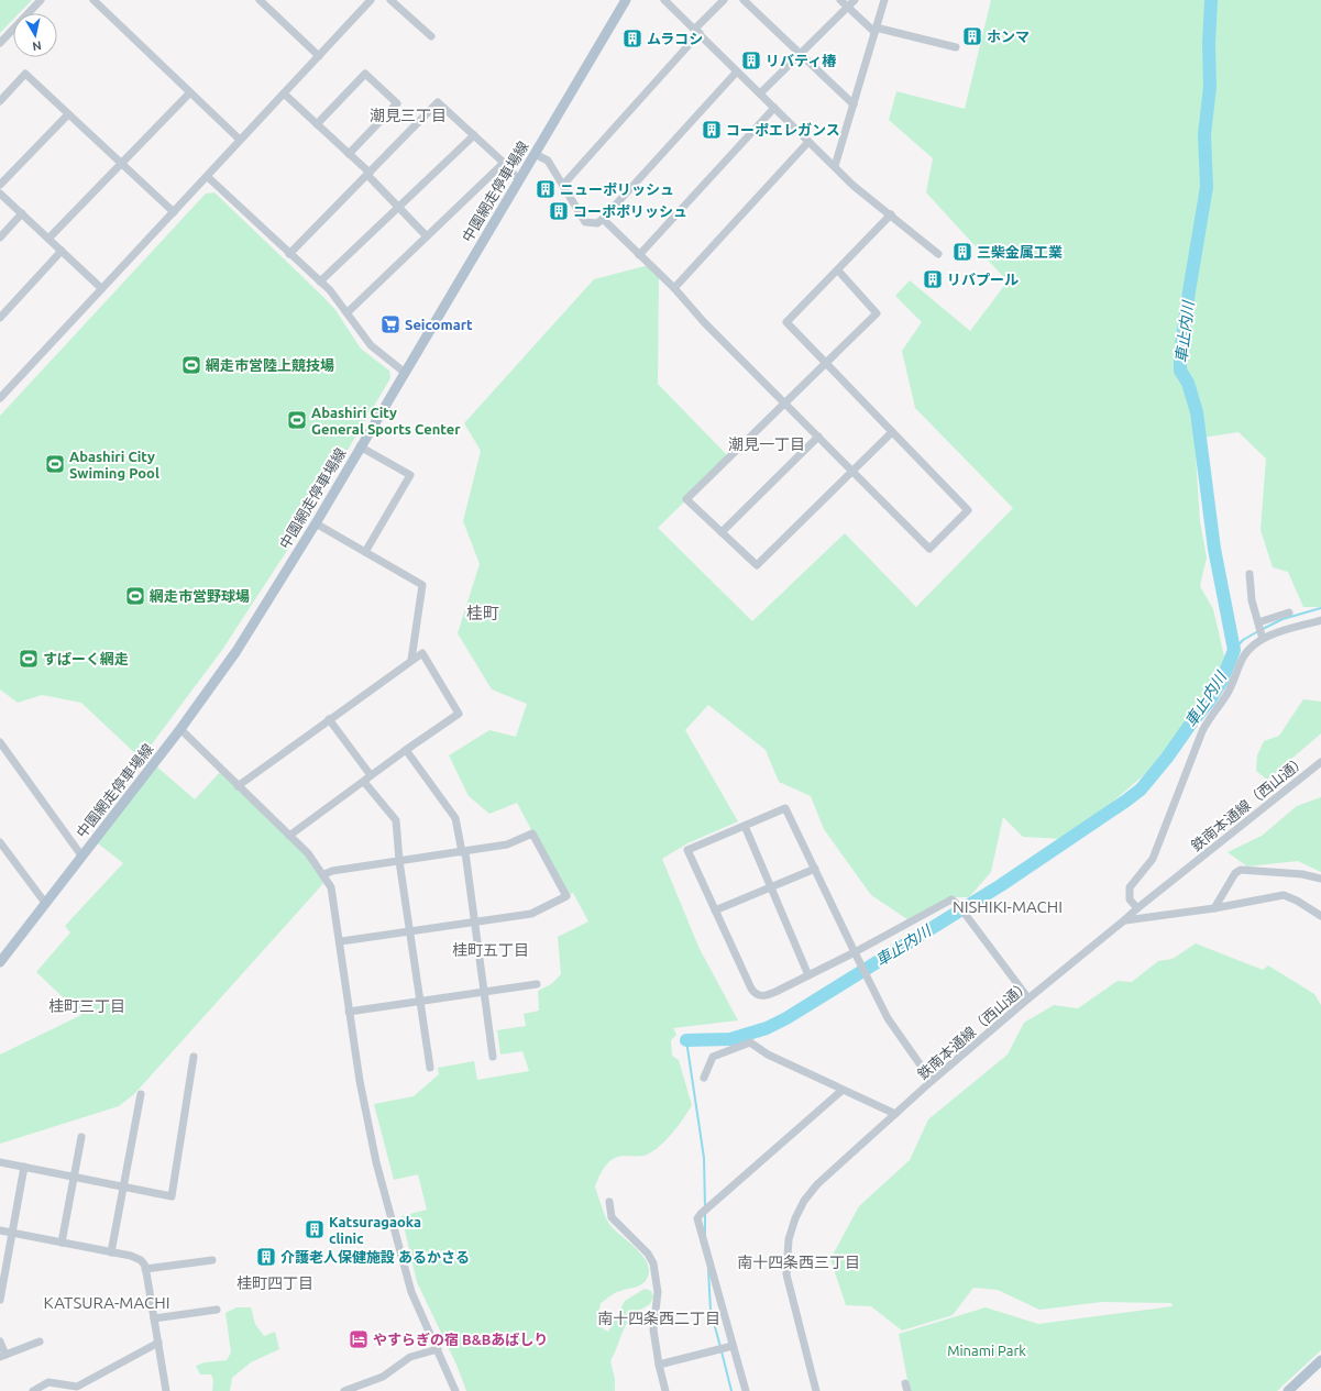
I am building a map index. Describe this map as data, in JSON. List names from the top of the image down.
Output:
{
  "streets": {
    "main road": ["中園網走停車場線"],
    "street": ["鉄南本通線（西山通）"]
  },
  "districts": [
    "潮見三丁目",
    "潮見一丁目",
    "桂町",
    "NISHIKI-MACHI",
    "桂町五丁目",
    "桂町三丁目",
    "南十四条西三丁目",
    "桂町四丁目",
    "KATSURA-MACHI",
    "南十四条西二丁目"
  ],
  "water": ["車止内川"],
  "parks": ["Minami Park"],
  "places": {
    "building": [
      "ホンマ",
      "ムラコシ",
      "リバティ椿",
      "コーポエレガンス",
      "ニューポリッシュ",
      "コーポポリッシュ",
      "三柴金属工業",
      "リバプール",
      "Katsuragaoka clinic",
      "介護老人保健施設 あるかさる"
    ],
    "supermarket": ["Seicomart"],
    "sports": [
      "網走市営陸上競技場",
      "Abashiri City General Sports Center",
      "Abashiri City Swiming Pool",
      "網走市営野球場",
      "すぱーく網走"
    ],
    "hotel": ["やすらぎの宿 B&Bあばしり"]
  },
  "north": "bottom"
}
